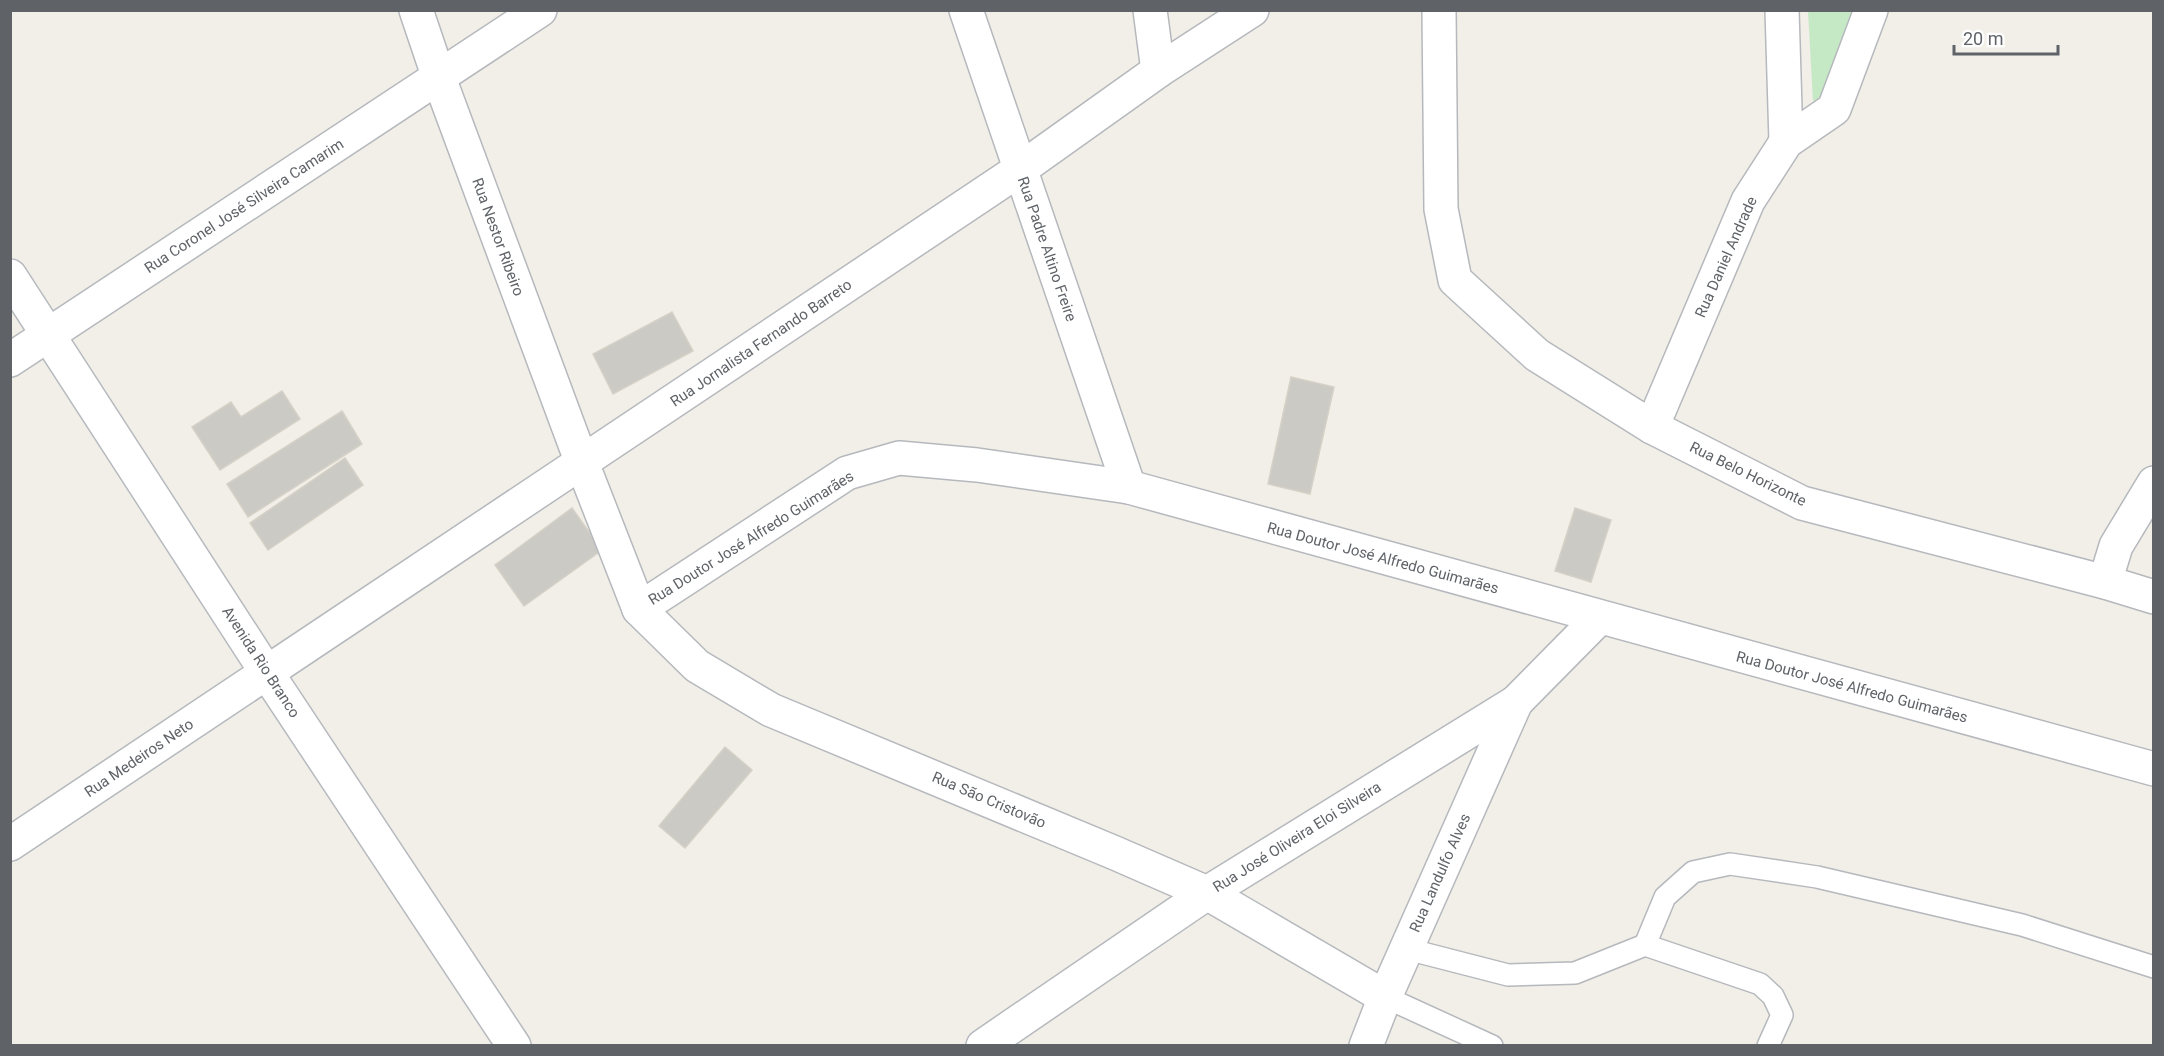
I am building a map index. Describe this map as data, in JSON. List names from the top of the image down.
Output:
{
  "streets": {
    "street": [
      "Rua Coronel José Silveira Camarim",
      "Rua Nestor Ribeiro",
      "Rua Padre Altino Freire",
      "Rua Daniel Andrade",
      "Rua Jornalista Fernando Barreto",
      "Rua Belo Horizonte",
      "Rua Doutor José Alfredo Guimarães",
      "Avenida Rio Branco",
      "Rua Medeiros Neto",
      "Rua São Cristovão",
      "Rua José Oliveira Eloi Silveira",
      "Rua Landulfo Alves"
    ]
  },
  "crossings": [
    ["Rua Coronel José Silveira Camarim", "Rua Nestor Ribeiro"],
    ["Rua Coronel José Silveira Camarim", "Avenida Rio Branco"],
    ["Rua Nestor Ribeiro", "Rua Jornalista Fernando Barreto"],
    ["Rua Nestor Ribeiro", "Rua São Cristovão"],
    ["Rua Padre Altino Freire", "Rua Jornalista Fernando Barreto"],
    ["Rua Padre Altino Freire", "Rua Doutor José Alfredo Guimarães"],
    ["Rua Daniel Andrade", "Rua Belo Horizonte"],
    ["Rua Jornalista Fernando Barreto", "Avenida Rio Branco"],
    ["Rua Jornalista Fernando Barreto", "Rua Medeiros Neto"],
    ["Rua Jornalista Fernando Barreto", "Rua São Cristovão"],
    ["Rua Doutor José Alfredo Guimarães", "Rua São Cristovão"],
    ["Rua Doutor José Alfredo Guimarães", "Rua José Oliveira Eloi Silveira"],
    ["Avenida Rio Branco", "Rua Medeiros Neto"],
    ["Rua São Cristovão", "Rua José Oliveira Eloi Silveira"],
    ["Rua São Cristovão", "Rua Landulfo Alves"],
    ["Rua José Oliveira Eloi Silveira", "Rua Landulfo Alves"]
  ],
  "scale_bar": "20 m"
}
